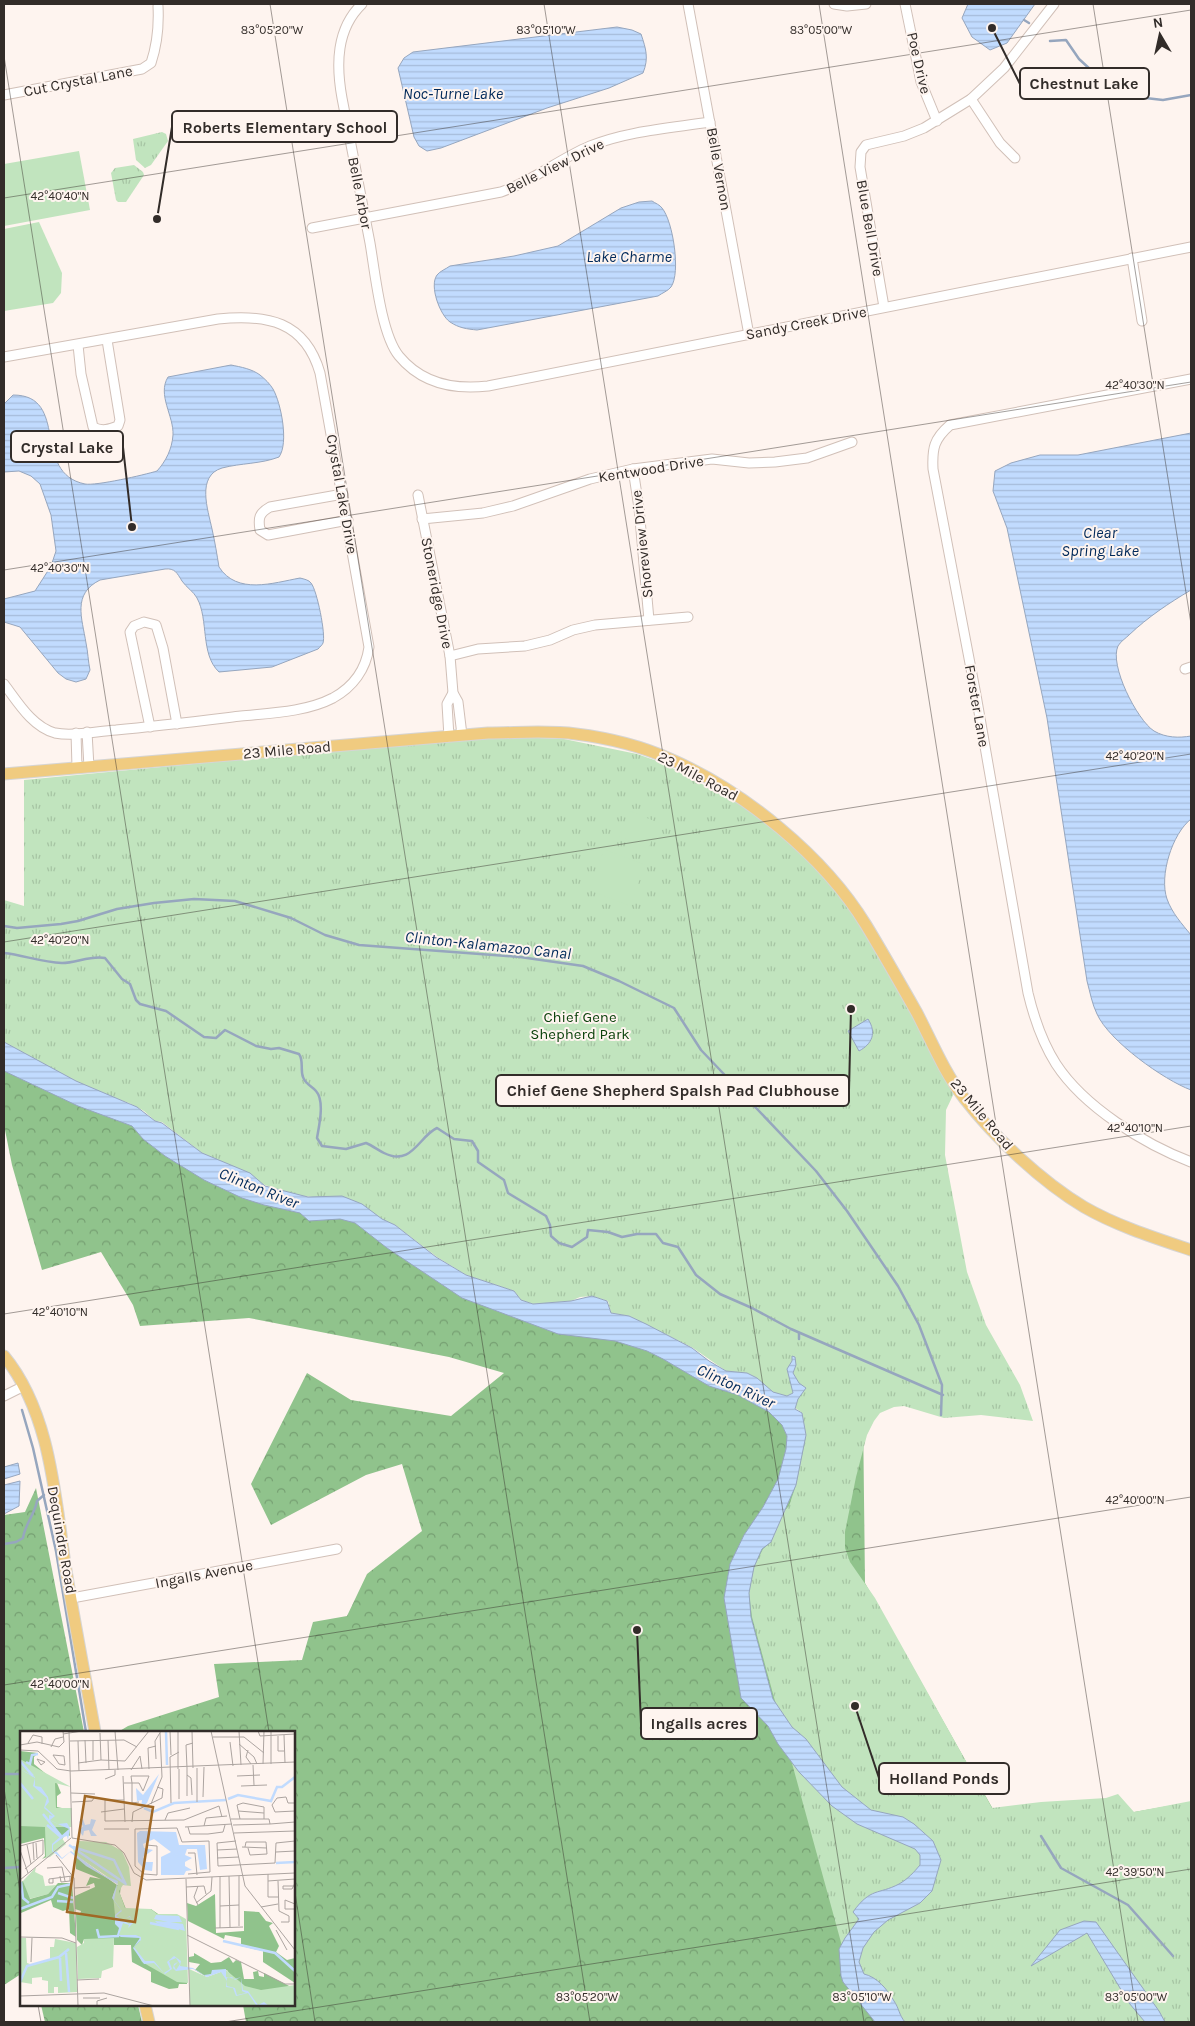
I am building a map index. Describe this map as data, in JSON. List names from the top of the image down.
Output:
{
  "streets": {
    "main road": ["23 Mile Road", "Dequindre Road"],
    "street": [
      "Poe Drive",
      "Cut Crystal Lane",
      "Belle View Drive",
      "Belle Vernon",
      "Belle Arbor",
      "Blue Bell Drive",
      "Sandy Creek Drive",
      "Kentwood Drive",
      "Crystal Lake Drive",
      "Shoreview Drive",
      "Stoneridge Drive",
      "Forster Lane",
      "Ingalls Avenue"
    ]
  },
  "crossings": [
    ["Poe Drive", "Blue Bell Drive"],
    ["Belle View Drive", "Belle Vernon"],
    ["Belle View Drive", "Belle Arbor"],
    ["Belle Vernon", "Sandy Creek Drive"],
    ["Belle Arbor", "Sandy Creek Drive"],
    ["Blue Bell Drive", "Sandy Creek Drive"],
    ["Kentwood Drive", "Shoreview Drive"],
    ["Kentwood Drive", "Stoneridge Drive"],
    ["Stoneridge Drive", "23 Mile Road"],
    ["Dequindre Road", "Ingalls Avenue"]
  ],
  "water": [
    "Noc-Turne Lake",
    "Lake Charme",
    "Clear Spring Lake",
    "Clinton-Kalamazoo Canal",
    "Clinton River"
  ],
  "parks": ["Chief Gene Shepherd Park"],
  "places": [
    "Chestnut Lake",
    "Roberts Elementary School",
    "Crystal Lake",
    "Chief Gene Shepherd Spalsh Pad Clubhouse",
    "Ingalls acres",
    "Holland Ponds"
  ],
  "north": "top",
  "coordinates": [
    "83°05'20\"W",
    "83°05'10\"W",
    "83°05'00\"W",
    "42°40'40\"N",
    "42°40'30\"N",
    "42°40'20\"N",
    "42°40'10\"N",
    "42°40'00\"N",
    "42°39'50\"N"
  ]
}
